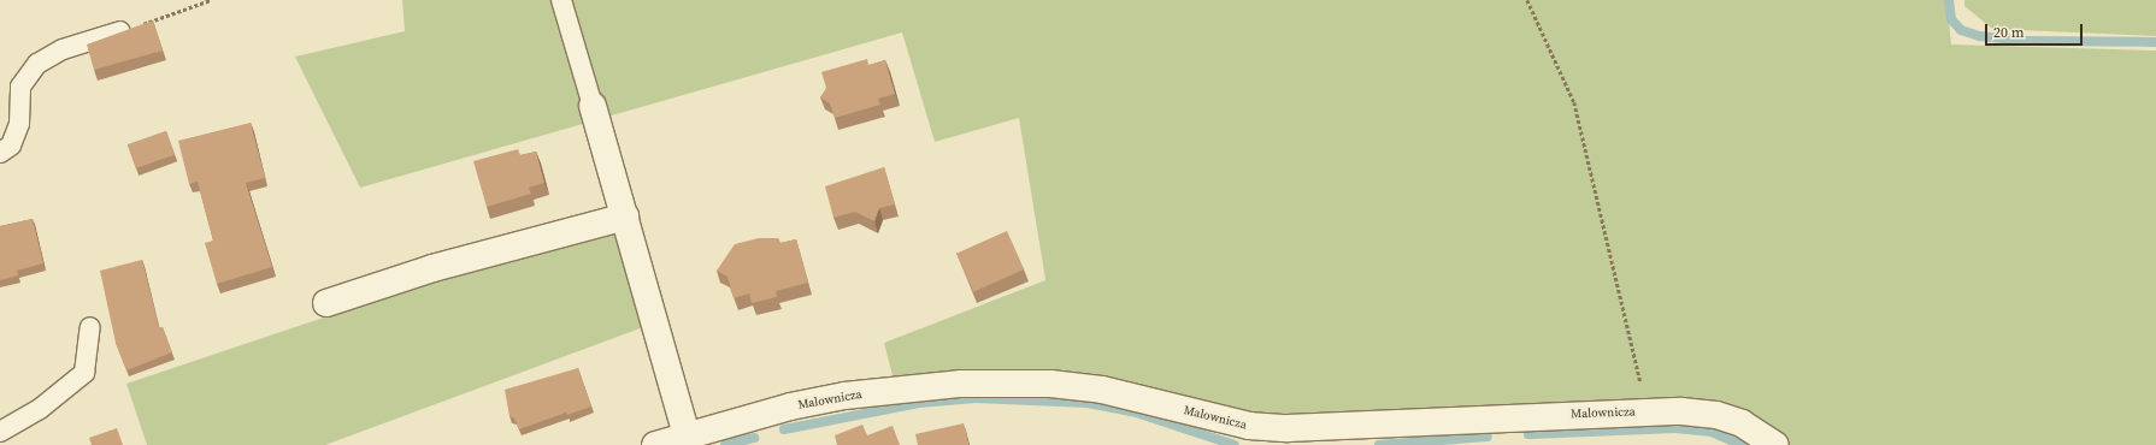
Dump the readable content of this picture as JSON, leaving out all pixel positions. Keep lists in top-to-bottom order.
{
  "streets": {
    "street": ["Malownicza"]
  },
  "scale_bar": "20 m"
}
